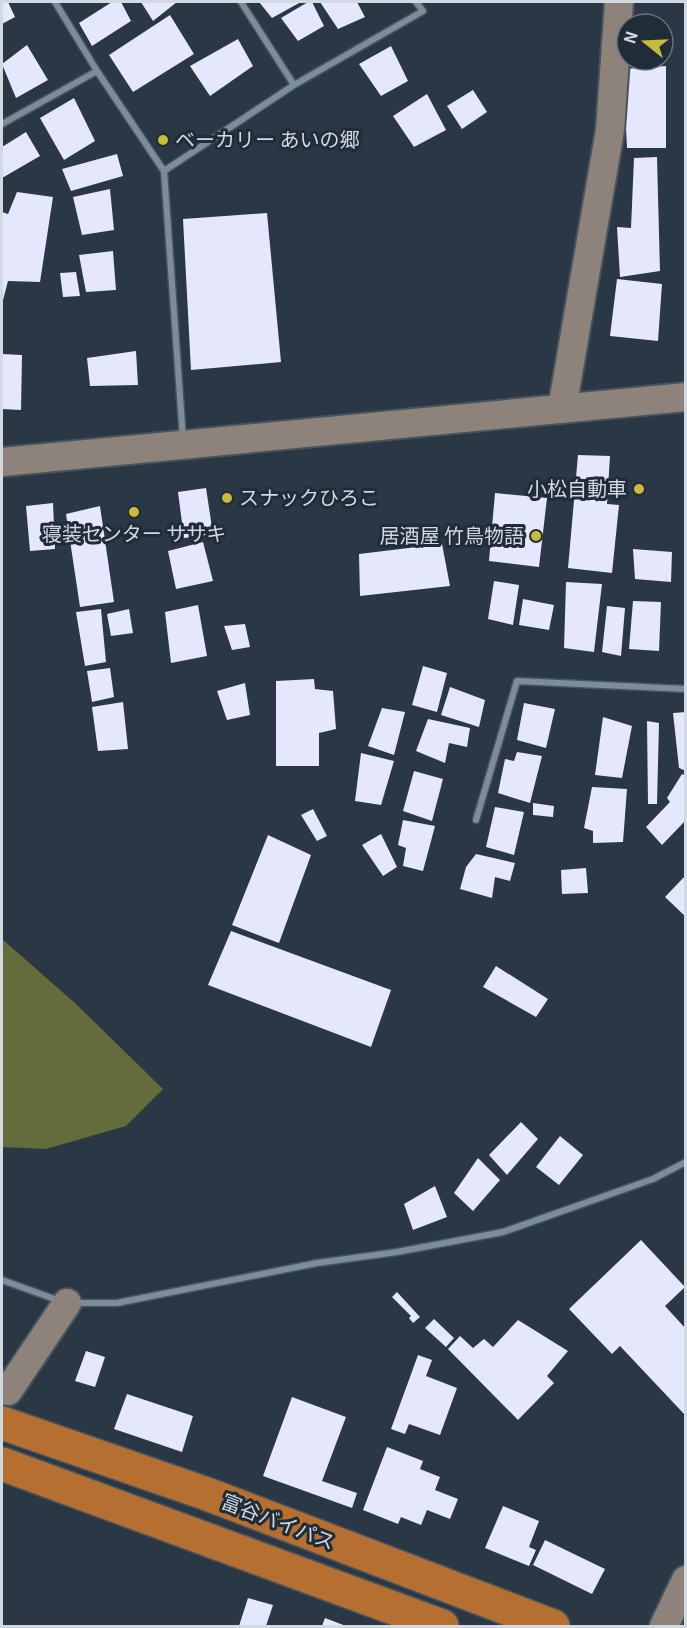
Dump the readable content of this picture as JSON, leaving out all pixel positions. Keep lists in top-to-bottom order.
{
  "streets": {
    "highway": ["富谷バイパス"]
  },
  "places": [
    "ベーカリー あいの郷",
    "小松自動車",
    "スナックひろこ",
    "寝装センター ササキ",
    "居酒屋 竹鳥物語"
  ],
  "north": "left"
}
